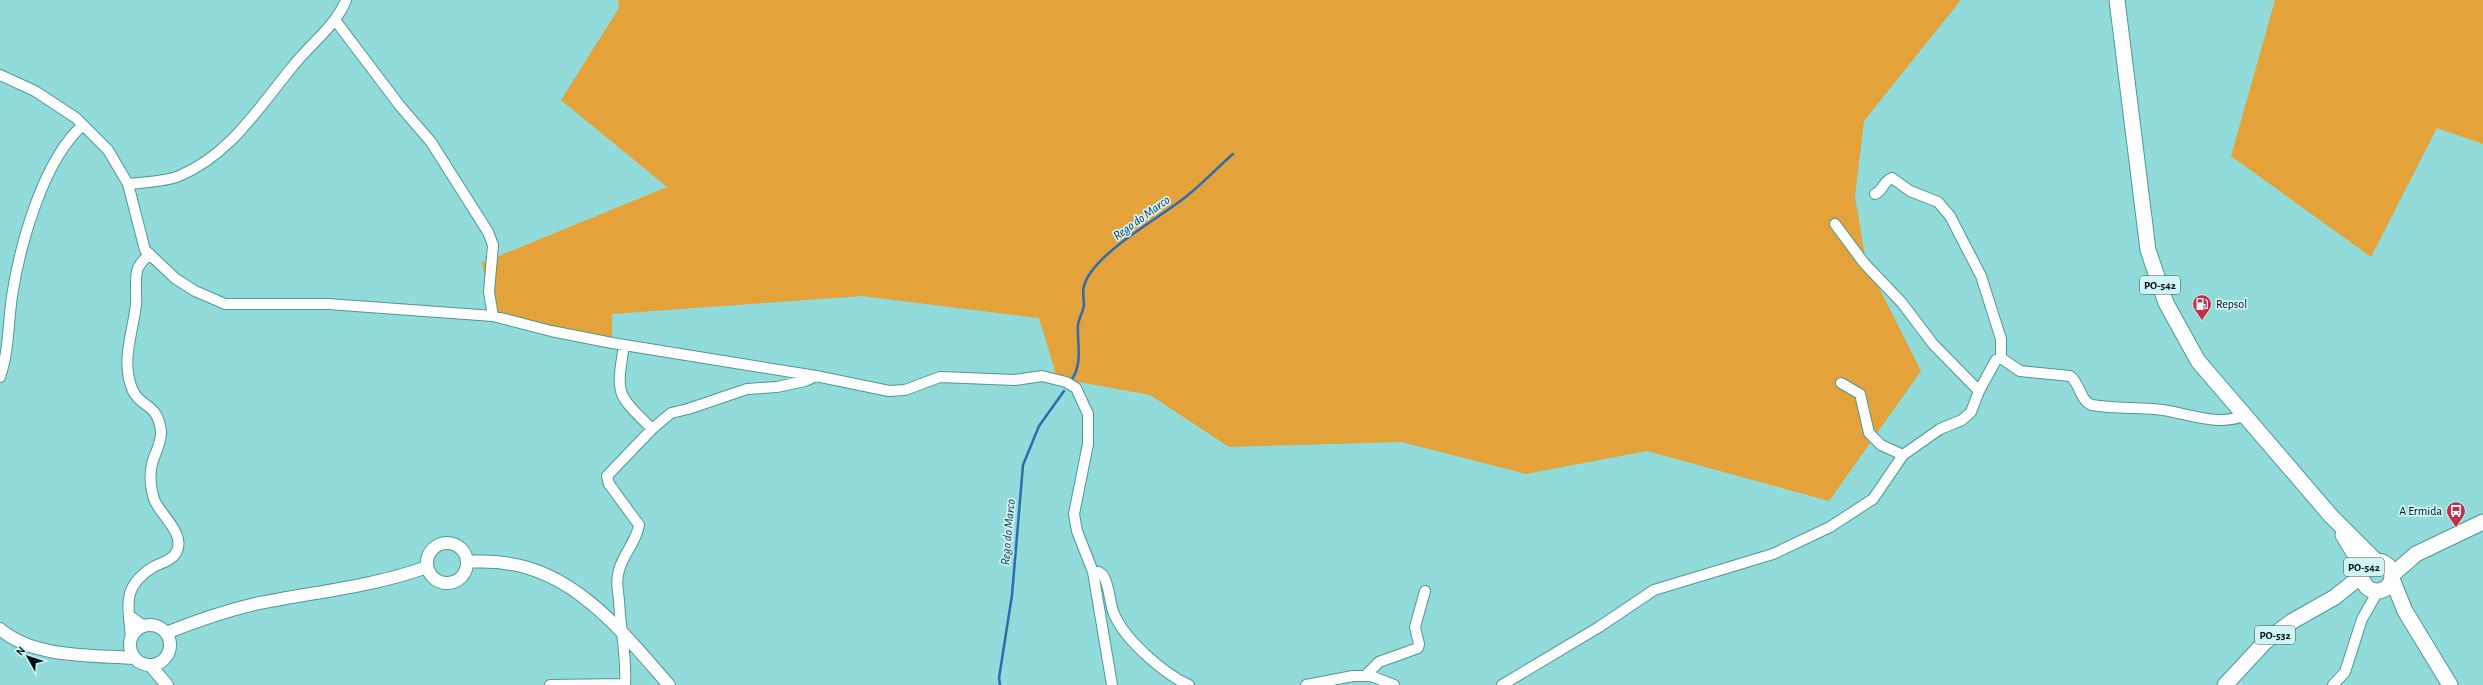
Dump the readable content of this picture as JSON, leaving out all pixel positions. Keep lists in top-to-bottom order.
{
  "streets": {
    "main road": ["PO-542", "PO-532"]
  },
  "crossings": [
    ["PO-542", "PO-532"]
  ],
  "water": ["Rego do Marco"],
  "places": {
    "fuel station": ["Repsol"],
    "bus stop": ["A Ermida"]
  },
  "north": "top left"
}
